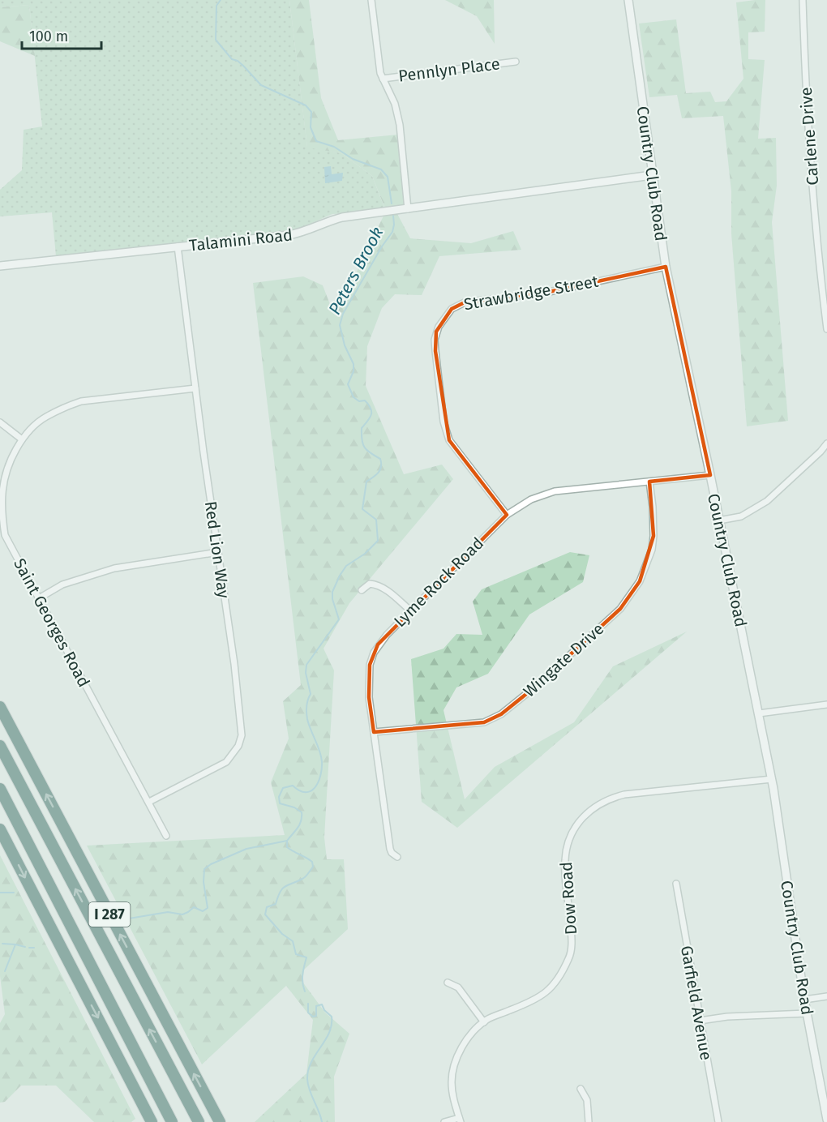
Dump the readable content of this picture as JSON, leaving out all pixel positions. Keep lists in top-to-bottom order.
{
  "streets": {
    "highway": ["I 287"],
    "street": [
      "Pennlyn Place",
      "Carlene Drive",
      "Country Club Road",
      "Talamini Road",
      "Strawbridge Street",
      "Red Lion Way",
      "Lyme Rock Road",
      "Saint Georges Road",
      "Wingate Drive",
      "Dow Road",
      "Garfield Avenue"
    ]
  },
  "crossings": [
    ["Country Club Road", "Talamini Road"],
    ["Country Club Road", "Strawbridge Street"],
    ["Country Club Road", "Lyme Rock Road"],
    ["Country Club Road", "Dow Road"],
    ["Talamini Road", "Red Lion Way"],
    ["Strawbridge Street", "Lyme Rock Road"],
    ["Red Lion Way", "Saint Georges Road"],
    ["Lyme Rock Road", "Wingate Drive"]
  ],
  "water": ["Peters Brook"],
  "scale_bar": "100 m"
}
